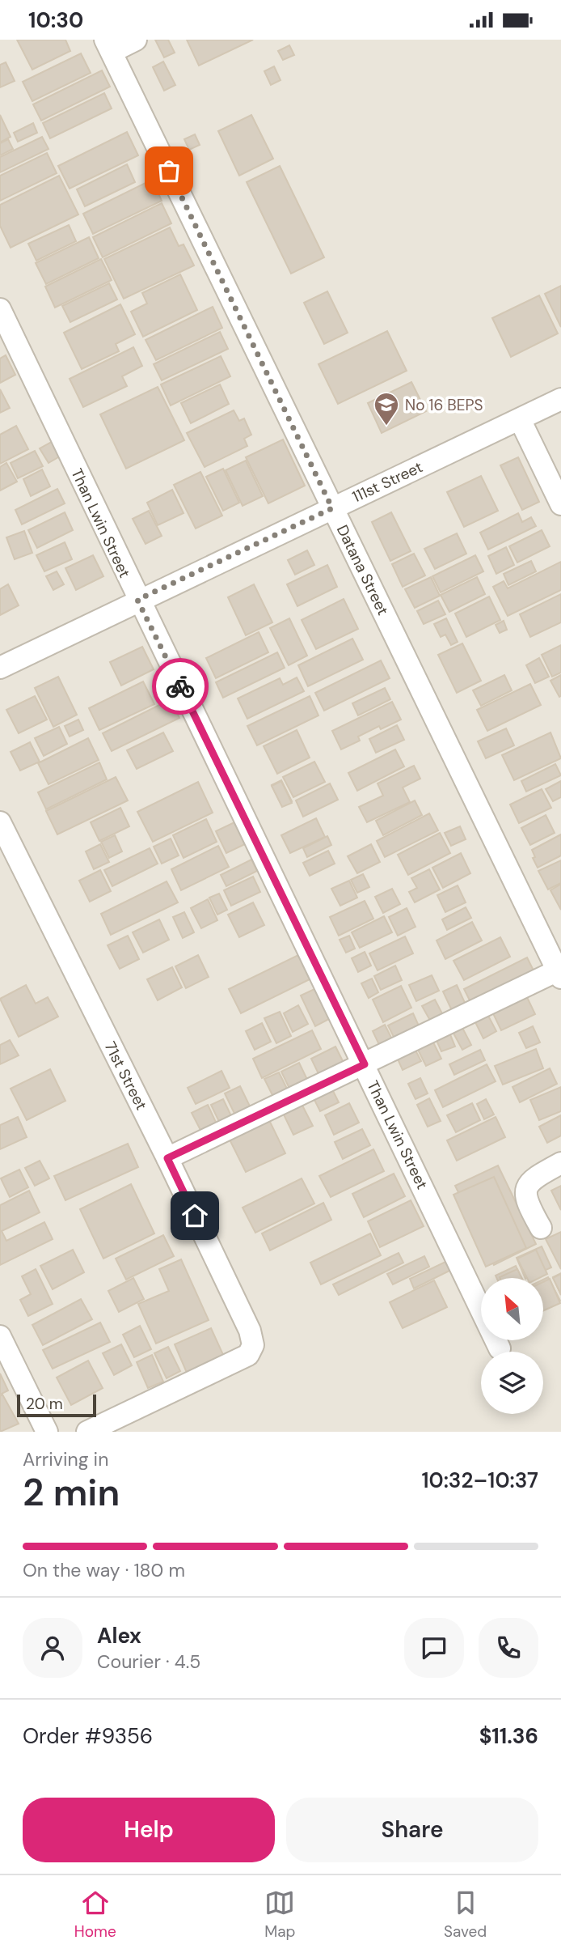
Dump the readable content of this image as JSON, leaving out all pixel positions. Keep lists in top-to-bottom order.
{
  "streets": {
    "street": [
      "111st Street",
      "Than Lwin Street",
      "Datana Street",
      "71st Street"
    ]
  },
  "crossings": [
    ["111st Street", "Than Lwin Street"],
    ["111st Street", "Datana Street"]
  ],
  "places": {
    "school or university": ["No 16 BEPS"]
  },
  "scale_bar": "20 m",
  "north": "top left",
  "page": {
    "status": "10:30",
    "scale": "20 m",
    "heading": ["2 min", "Arriving in", "10:32–10:37"],
    "panel": [
      "Alex",
      "Courier · 4.5",
      "Order #9356",
      "$11.36"
    ],
    "bar": "On the way · 180 m",
    "buttons": ["Help", "Share"],
    "tabs": ["Home", "Map", "Saved"]
  }
}
